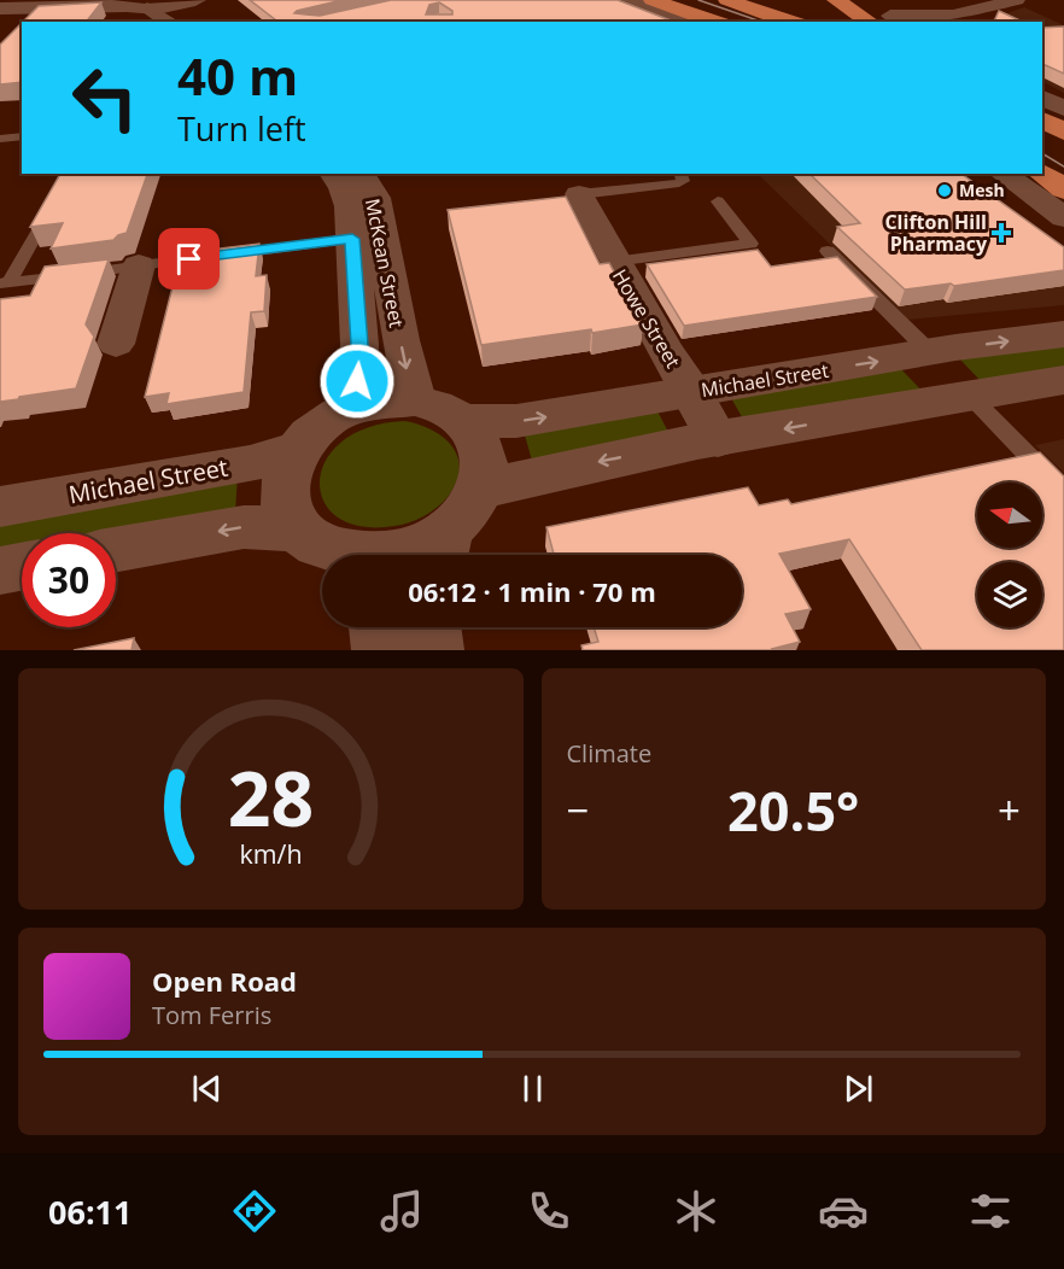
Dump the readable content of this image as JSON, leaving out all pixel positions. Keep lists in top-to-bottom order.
{
  "streets": {
    "street": ["McKean Street", "Howe Street", "Michael Street"]
  },
  "crossings": [
    ["McKean Street", "Michael Street"],
    ["Howe Street", "Michael Street"]
  ],
  "places": {
    "other": ["Mesh"],
    "health": ["Clifton Hill Pharmacy"]
  },
  "north": "left",
  "page": {
    "turn": ["40 m", "Turn left"],
    "limit": "30",
    "trip": "06:12 · 1 min · 70 m",
    "tile": "Climate",
    "heat": ["−", "20.5°", "+"],
    "song": ["Open Road", "Tom Ferris"],
    "tabs": "06:11",
    "gauge": ["28", "km/h"]
  }
}
